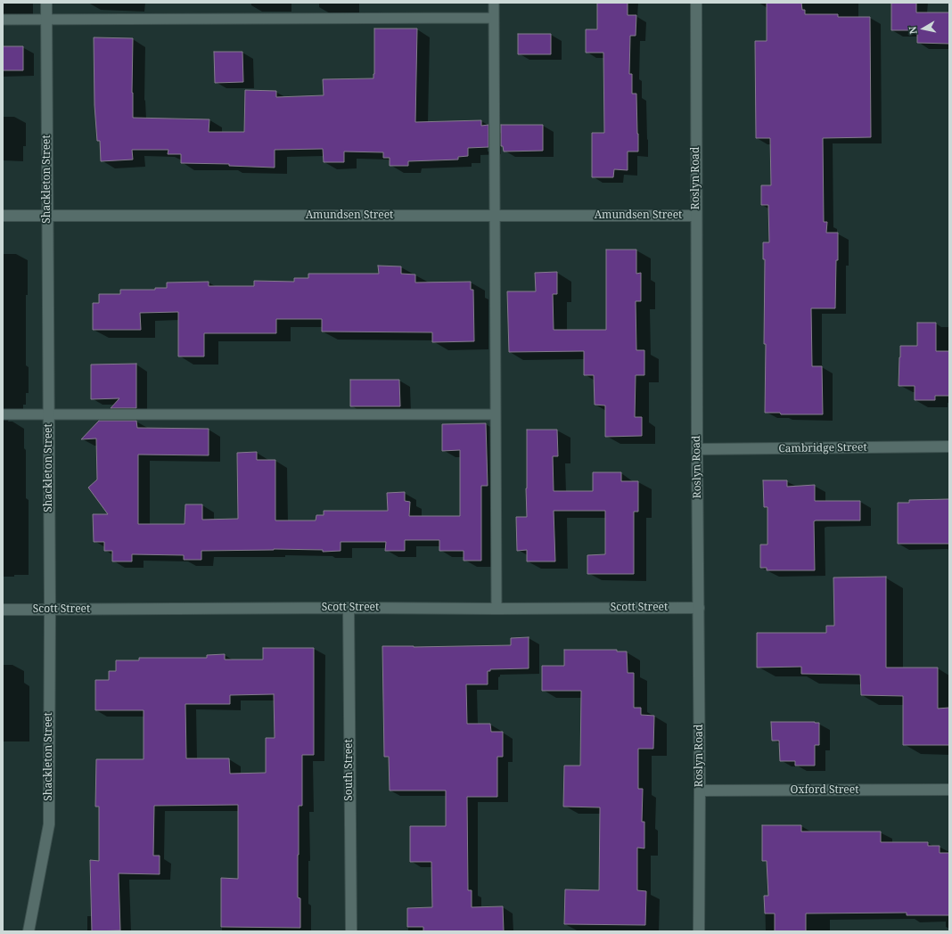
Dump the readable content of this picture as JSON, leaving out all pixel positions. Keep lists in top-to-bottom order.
{
  "streets": {
    "street": [
      "Roslyn Road",
      "Shackleton Street",
      "Amundsen Street",
      "Cambridge Street",
      "Scott Street",
      "South Street",
      "Oxford Street"
    ]
  },
  "crossings": [
    ["Roslyn Road", "Amundsen Street"],
    ["Roslyn Road", "Cambridge Street"],
    ["Roslyn Road", "Scott Street"],
    ["Roslyn Road", "Oxford Street"],
    ["Shackleton Street", "Amundsen Street"],
    ["Shackleton Street", "Scott Street"],
    ["Scott Street", "South Street"]
  ],
  "north": "left"
}
